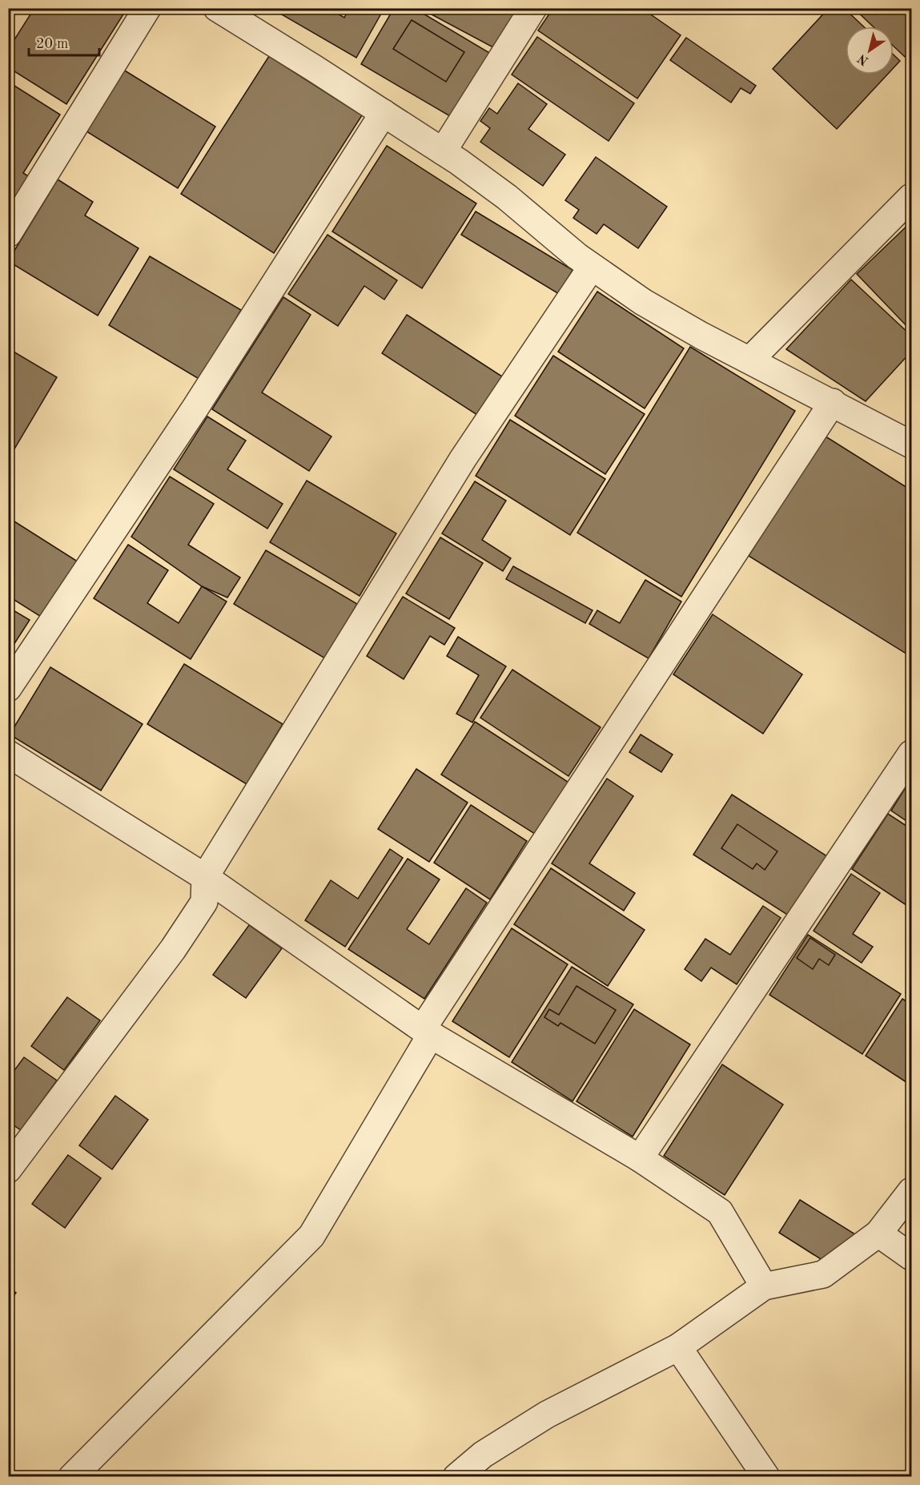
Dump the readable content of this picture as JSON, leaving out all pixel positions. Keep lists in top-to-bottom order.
{
  "scale_bar": "20 m",
  "north": "bottom left"
}
